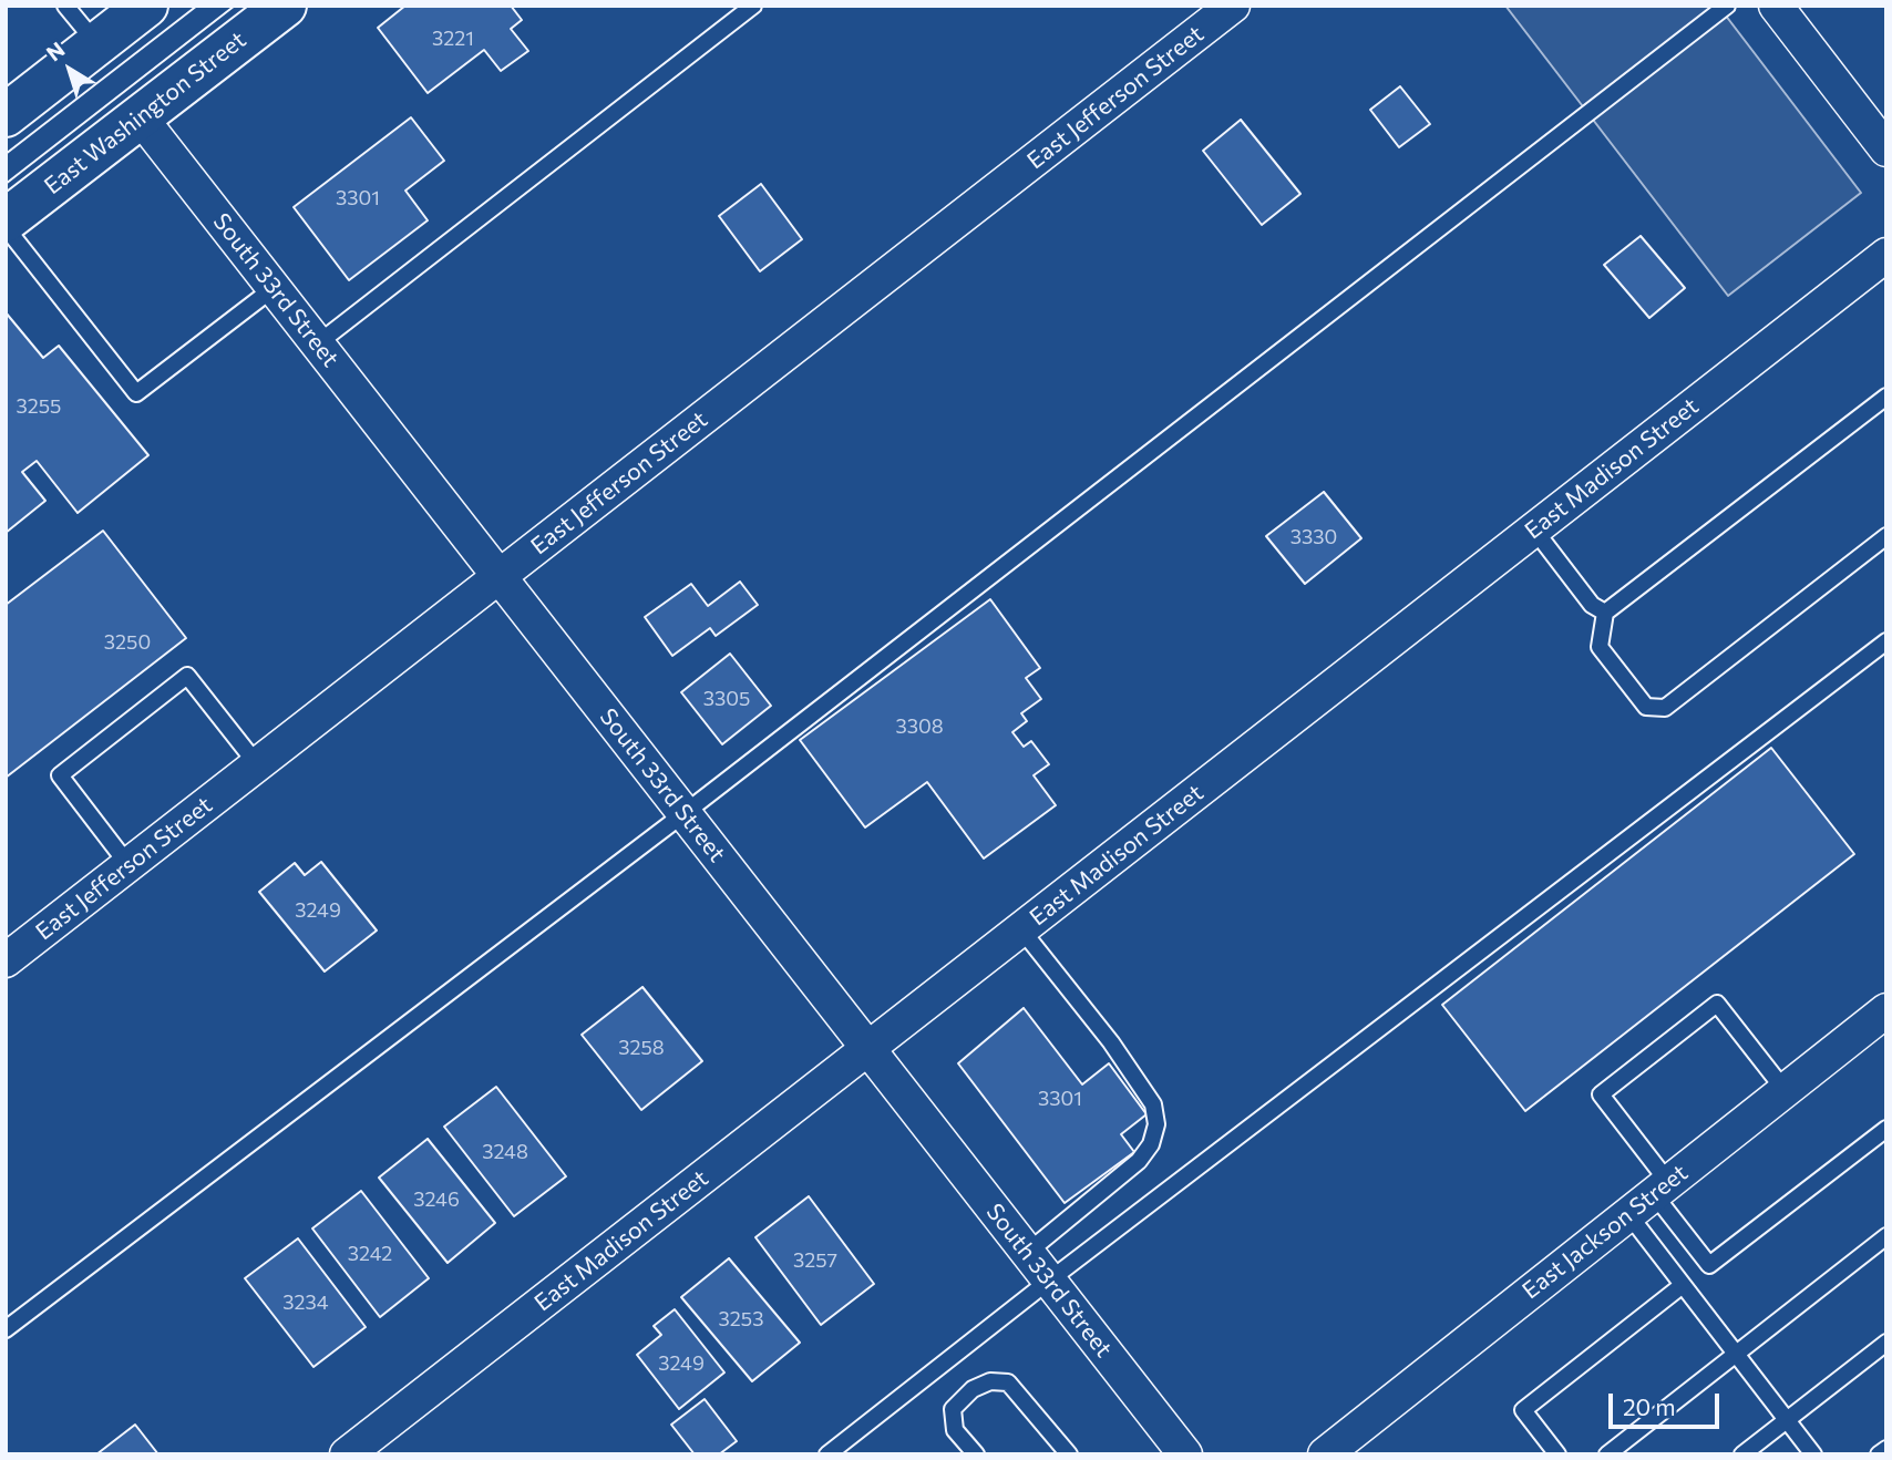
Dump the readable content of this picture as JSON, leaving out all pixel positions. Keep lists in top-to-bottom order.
{
  "streets": {
    "main road": ["East Washington Street"],
    "street": [
      "East Jefferson Street",
      "South 33rd Street",
      "East Madison Street",
      "East Jackson Street"
    ]
  },
  "crossings": [
    ["East Jefferson Street", "South 33rd Street"],
    ["East Washington Street", "South 33rd Street"],
    ["South 33rd Street", "East Madison Street"]
  ],
  "house_numbers": [
    "3221",
    "3301",
    "3255",
    "3330",
    "3250",
    "3305",
    "3308",
    "3249",
    "3258",
    "3301",
    "3248",
    "3246",
    "3242",
    "3257",
    "3234",
    "3253",
    "3249"
  ],
  "scale_bar": "20 m",
  "north": "top left"
}
